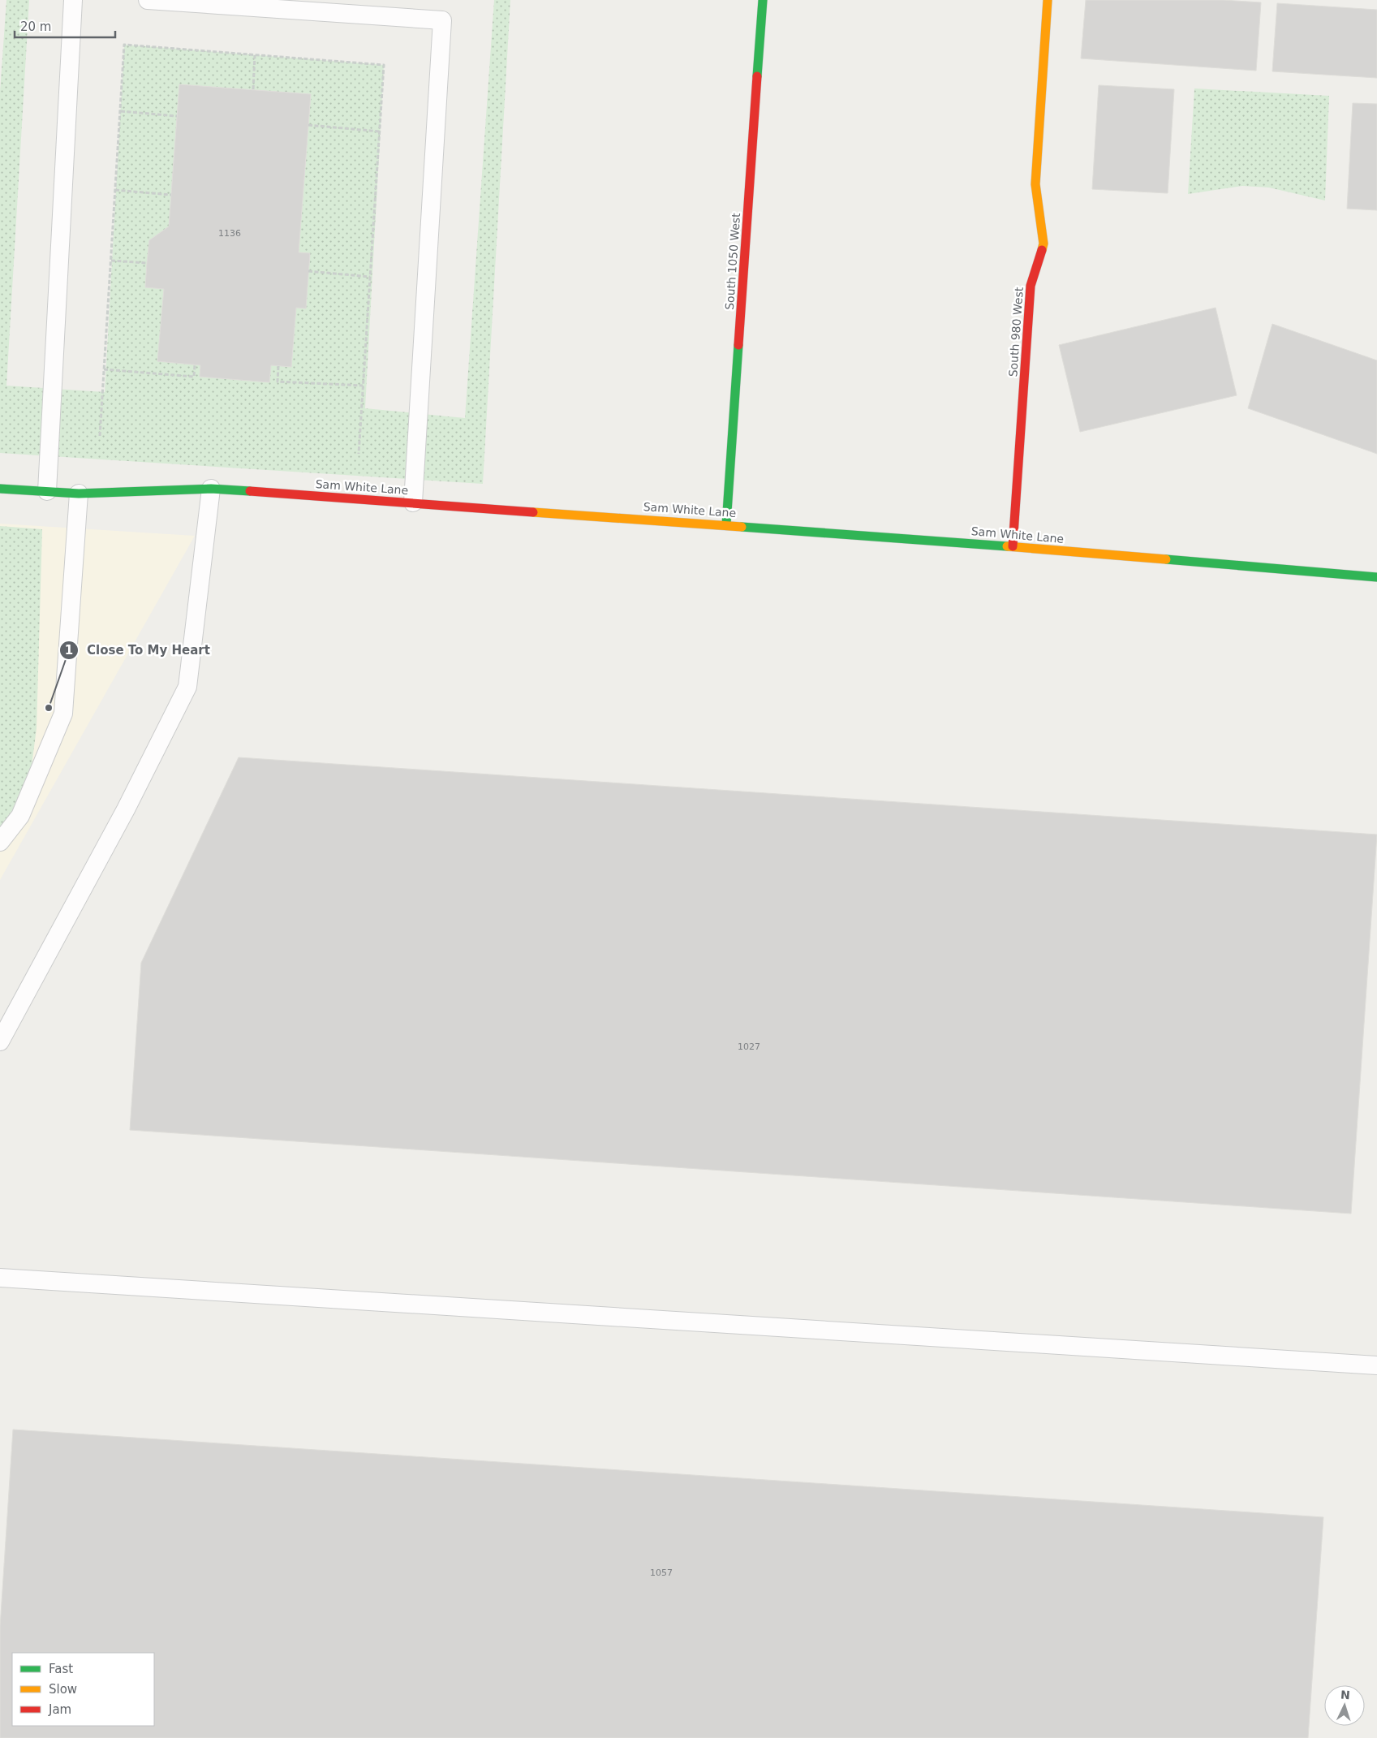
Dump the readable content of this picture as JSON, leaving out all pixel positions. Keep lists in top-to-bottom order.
{
  "streets": {
    "street": ["South 1050 West", "South 980 West", "Sam White Lane"]
  },
  "crossings": [
    ["South 1050 West", "Sam White Lane"],
    ["South 980 West", "Sam White Lane"]
  ],
  "places": ["Close To My Heart"],
  "house_numbers": ["1136", "1027", "1057"],
  "legend": ["Fast", "Slow", "Jam"],
  "scale_bar": "20 m",
  "north": "top"
}
